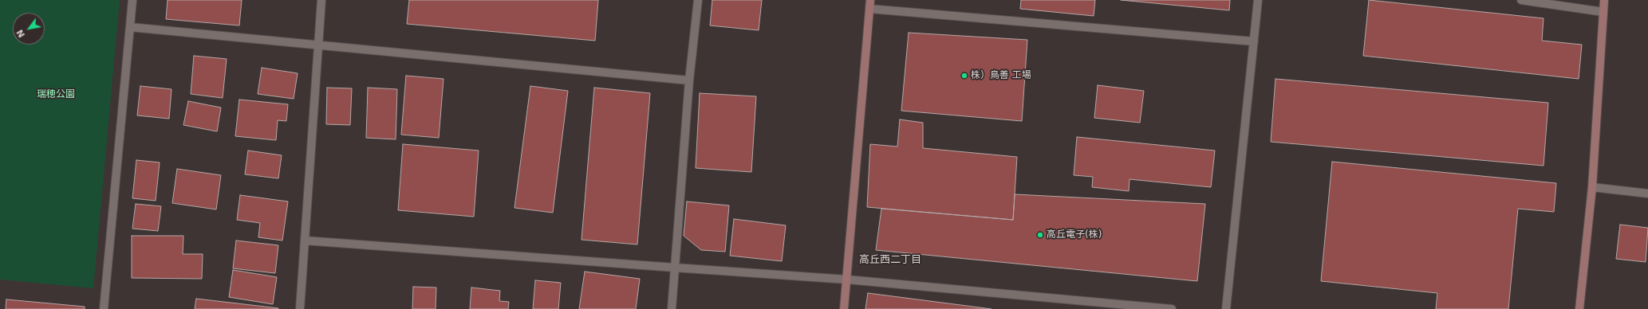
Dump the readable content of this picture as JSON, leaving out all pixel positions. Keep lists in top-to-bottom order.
{
  "districts": ["高丘西二丁目"],
  "parks": ["瑞穂公園"],
  "places": ["株）鳥善 工場", "高丘電子(株)"],
  "north": "bottom left"
}
